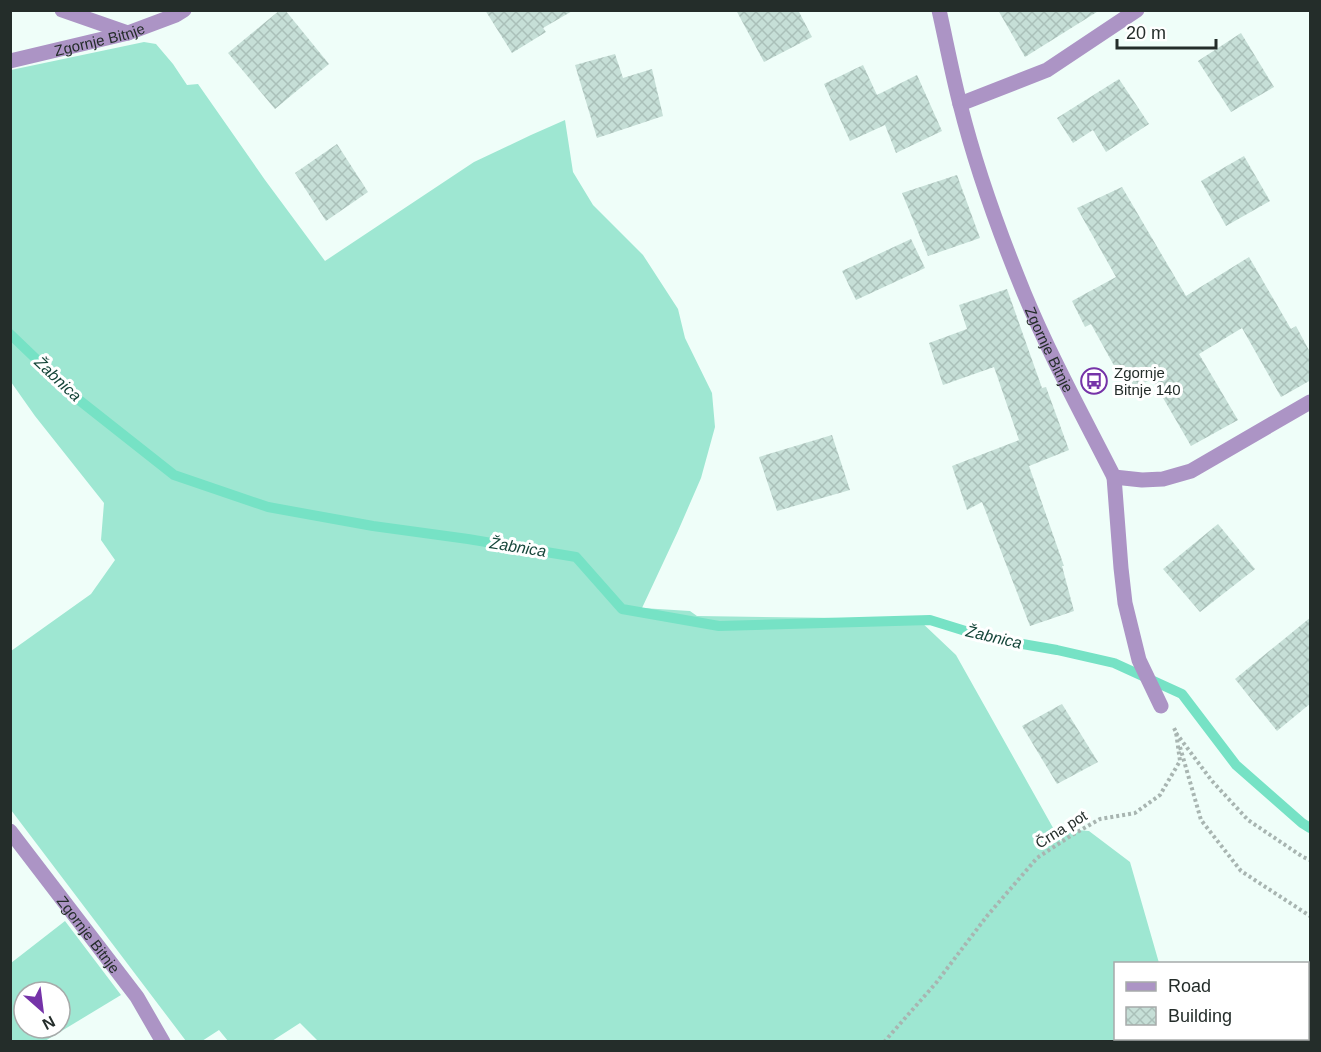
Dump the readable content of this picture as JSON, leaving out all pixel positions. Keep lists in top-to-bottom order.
{
  "streets": {
    "street": ["Zgornje Bitnje"],
    "path": ["Črna pot"]
  },
  "water": ["Žabnica"],
  "places": {
    "bus stop": ["Zgornje Bitnje 140"]
  },
  "legend": ["Road", "Building"],
  "scale_bar": "20 m",
  "north": "bottom right"
}
